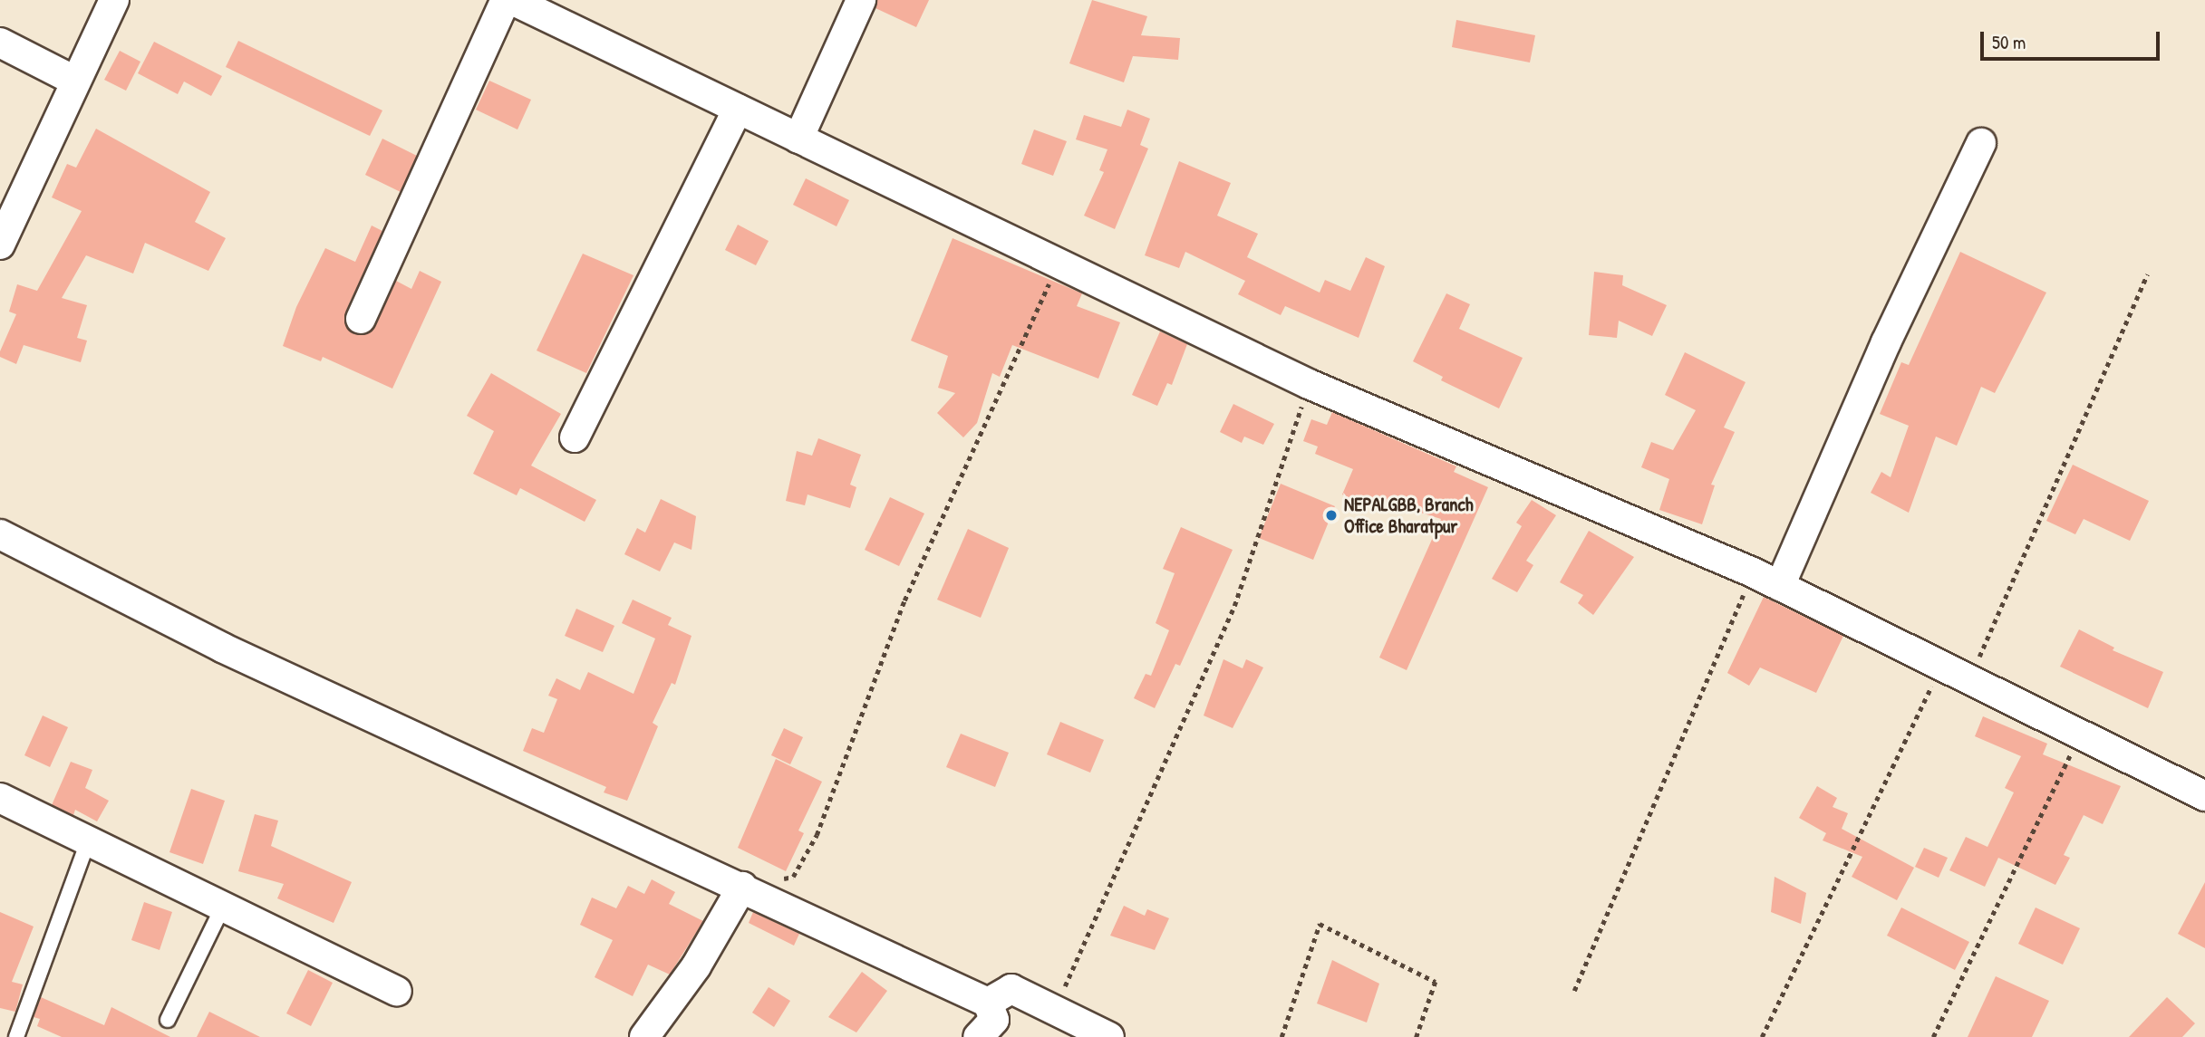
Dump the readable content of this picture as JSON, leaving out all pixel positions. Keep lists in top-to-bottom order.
{
  "places": ["NEPALGBB, Branch Office Bharatpur"],
  "scale_bar": "50 m"
}
